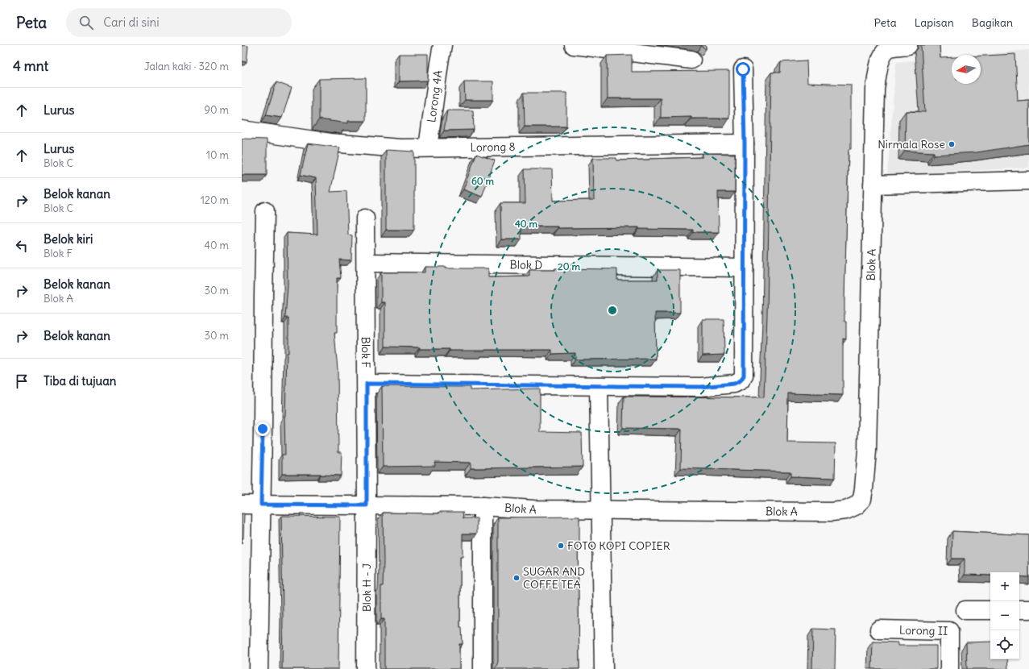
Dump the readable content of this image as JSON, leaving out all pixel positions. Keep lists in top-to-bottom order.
{
  "streets": {
    "street": [
      "Lorong 4A",
      "Lorong 8",
      "Blok D",
      "Blok A",
      "Blok F",
      "Blok H - J",
      "Lorong II"
    ]
  },
  "crossings": [
    ["Lorong 4A", "Lorong 8"],
    ["Blok D", "Blok F"],
    ["Blok A", "Blok F"],
    ["Blok A", "Blok H - J"],
    ["Blok F", "Blok H - J"]
  ],
  "places": ["Nirmala Rose", "FOTO KOPI COPIER", "SUGAR AND COFFE TEA"],
  "north": "left",
  "page": {
    "header": "Peta",
    "search": "Cari di sini",
    "nav": ["Peta", "Lapisan", "Bagikan"],
    "heading": ["4 mnt", "Jalan kaki · 320 m"],
    "list": [
      ["Lurus", "90 m"],
      ["Lurus", "Blok C", "10 m"],
      ["Belok kanan", "Blok C", "120 m"],
      ["Belok kiri", "Blok F", "40 m"],
      ["Belok kanan", "Blok A", "30 m"],
      ["Belok kanan", "30 m"],
      "Tiba di tujuan"
    ],
    "map_buttons": ["+", "−"]
  },
  "rings": ["60 m", "40 m", "20 m"]
}
